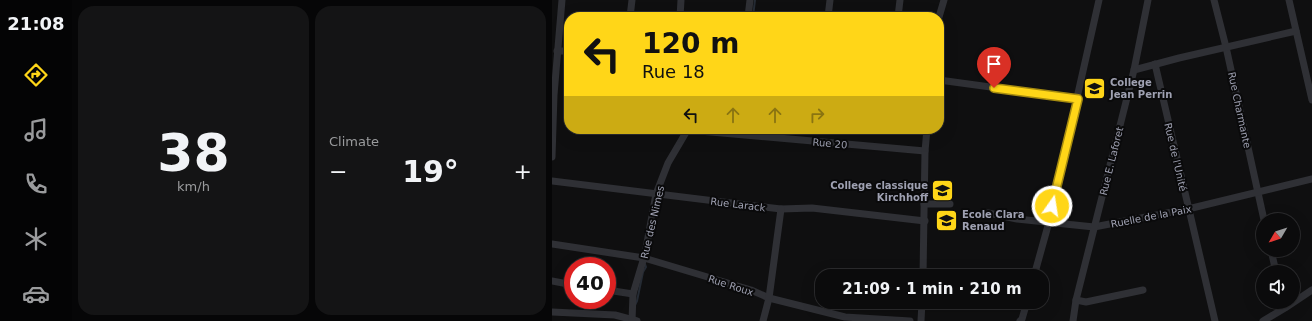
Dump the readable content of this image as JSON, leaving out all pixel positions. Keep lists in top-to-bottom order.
{
  "streets": {
    "street": [
      "Rue Charmante",
      "Rue 20",
      "Rue de l'Unité",
      "Rue E. Laforet",
      "Rue Larack",
      "Ruelle de la Paix",
      "Rue des Nimes",
      "Rue Roux"
    ]
  },
  "crossings": [
    ["Rue Charmante", "Ruelle de la Paix"],
    ["Rue de l'Unité", "Ruelle de la Paix"],
    ["Rue E. Laforet", "Ruelle de la Paix"],
    ["Rue Larack", "Rue des Nimes"],
    ["Rue des Nimes", "Rue Roux"]
  ],
  "places": {
    "school or university": ["College Jean Perrin", "College classique Kirchhoff", "Ecole Clara Renaud"]
  },
  "north": "bottom left",
  "page": {
    "tabs": "21:08",
    "tile": [
      ["38", "km/h"],
      "Climate"
    ],
    "turn": ["120 m", "Rue 18"],
    "heat": ["−", "19°", "+"],
    "limit": "40",
    "trip": "21:09 · 1 min · 210 m"
  }
}
